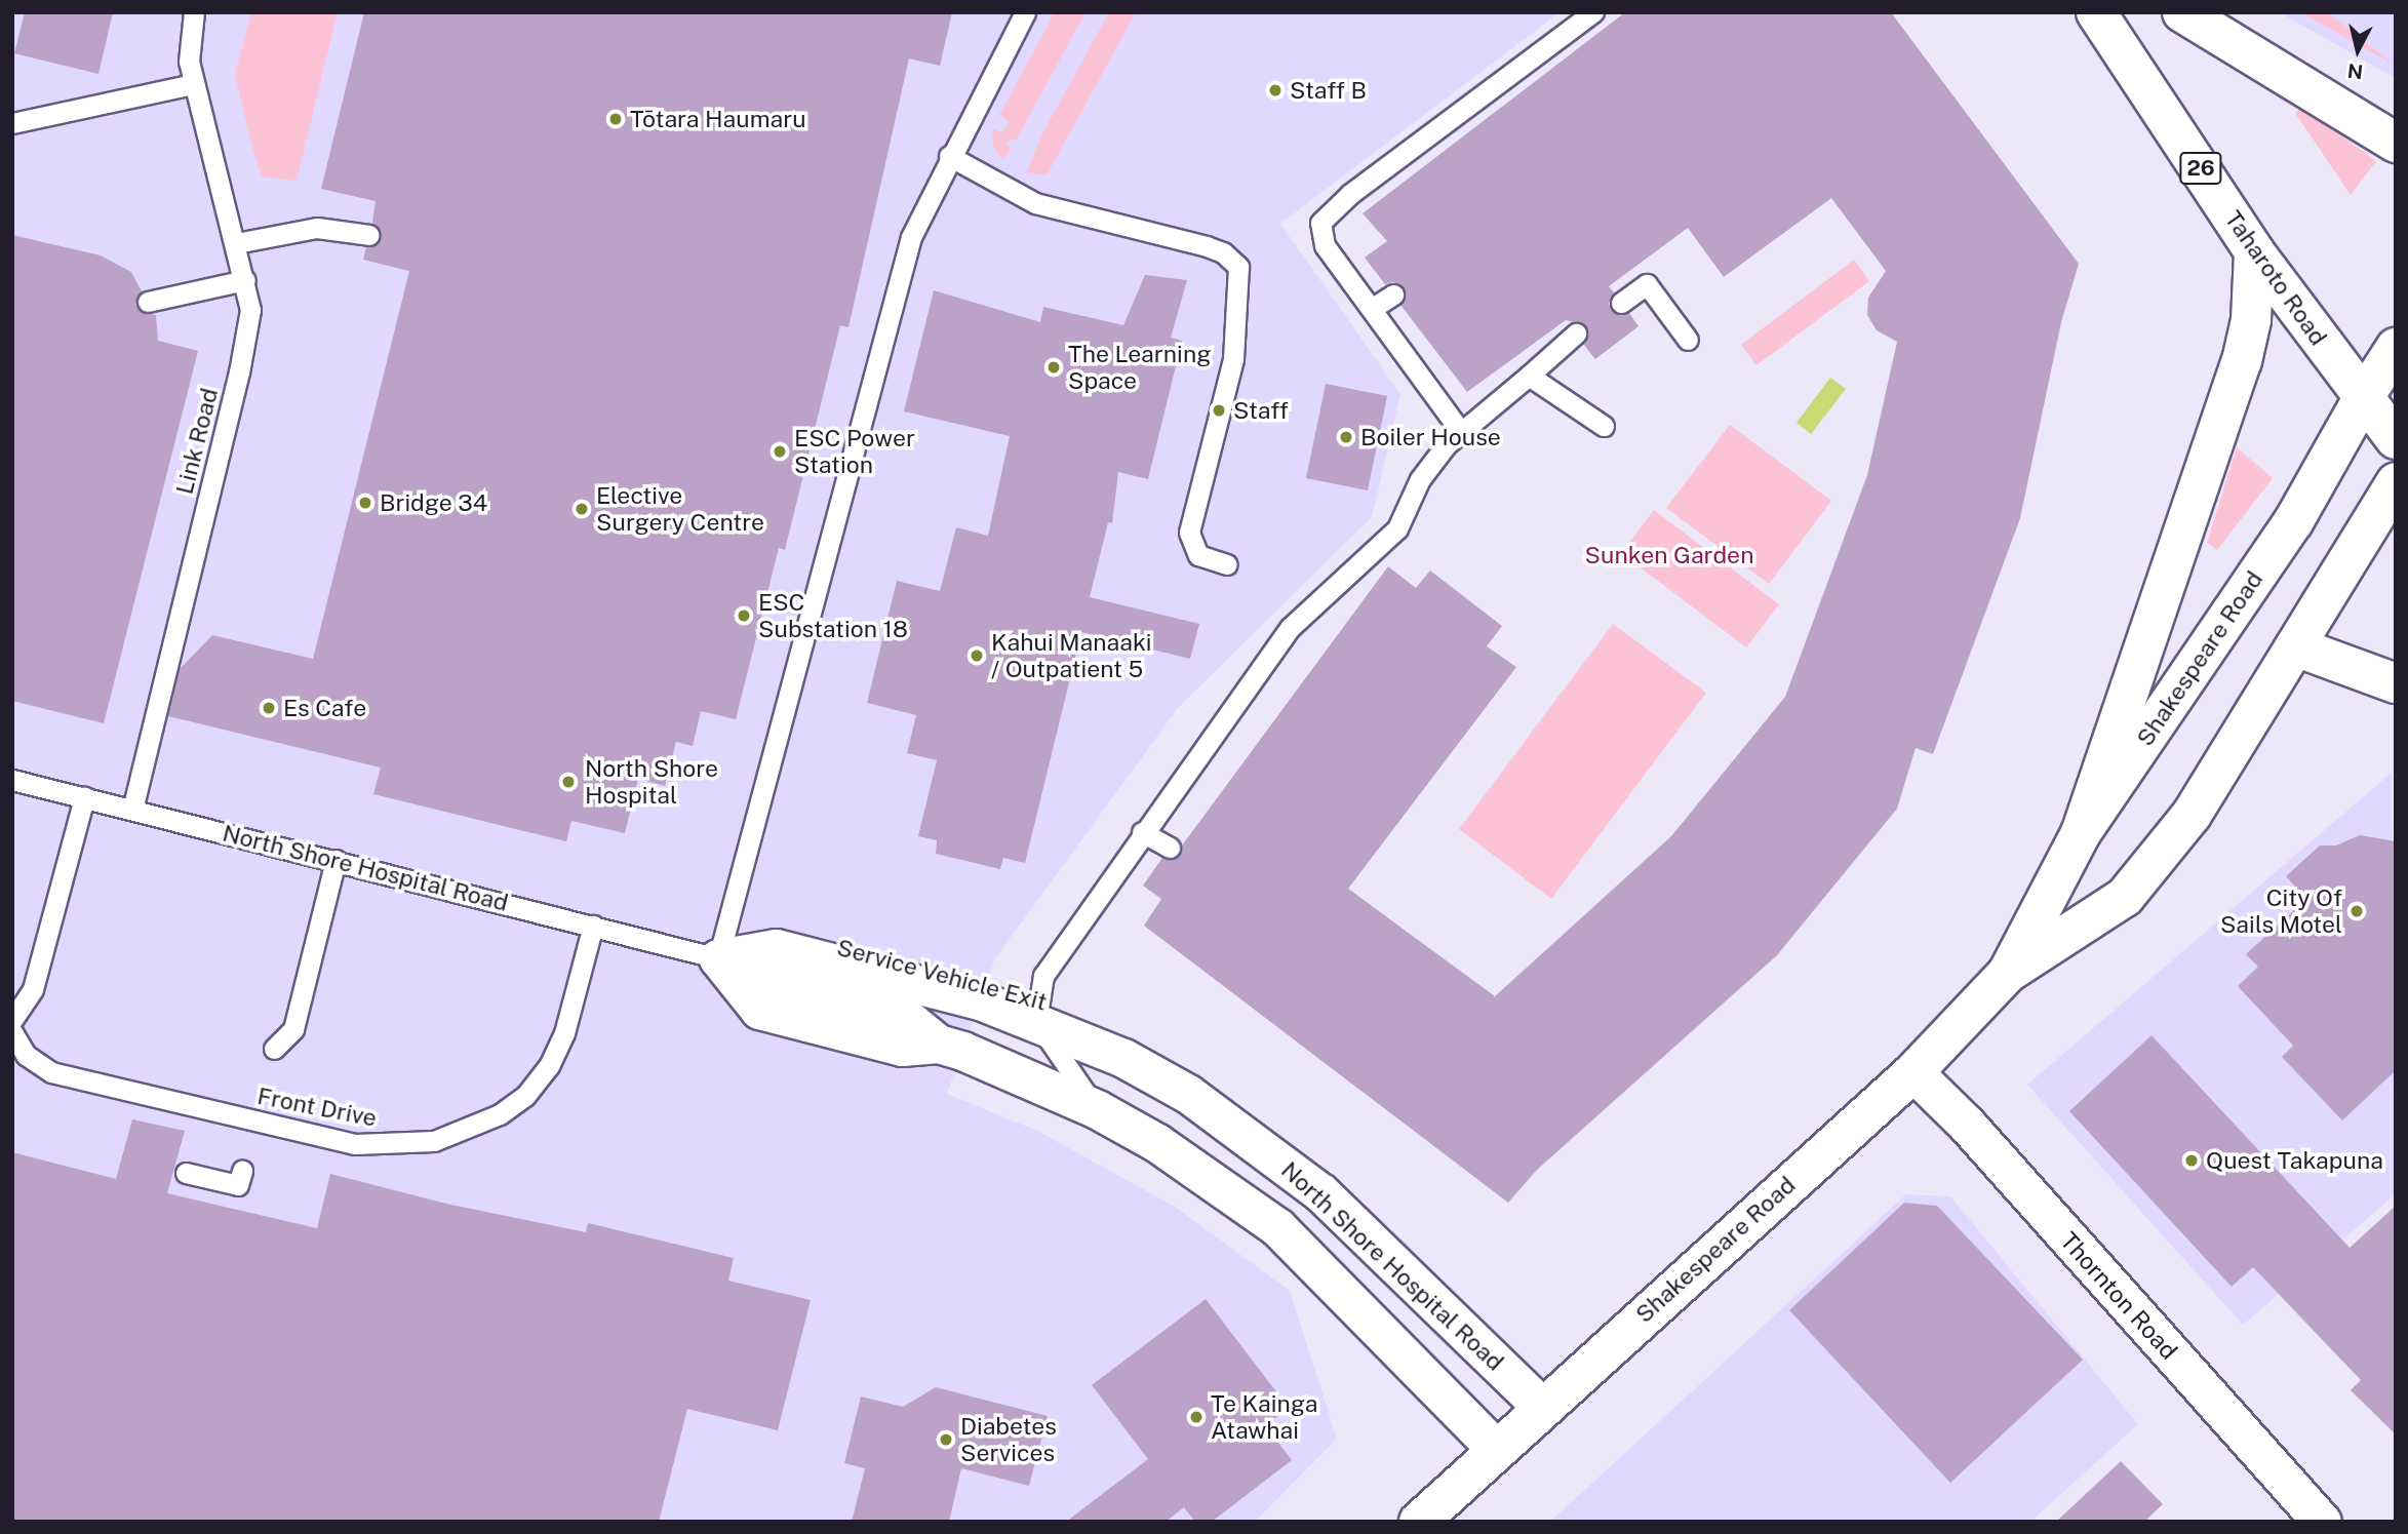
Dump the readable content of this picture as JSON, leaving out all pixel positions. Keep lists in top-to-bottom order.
{
  "streets": {
    "main road": ["26", "Taharoto Road", "Shakespeare Road"],
    "street": ["North Shore Hospital Road", "Thornton Road"],
    "lane": ["Link Road", "Front Drive"]
  },
  "crossings": [
    ["26", "Taharoto Road"],
    ["26", "Shakespeare Road"],
    ["Taharoto Road", "Shakespeare Road"],
    ["Link Road", "North Shore Hospital Road"],
    ["Shakespeare Road", "North Shore Hospital Road"],
    ["Shakespeare Road", "Thornton Road"],
    ["North Shore Hospital Road", "Front Drive"]
  ],
  "parks": ["Sunken Garden"],
  "places": [
    "Staff B",
    "Tōtara Haumaru",
    "The Learning Space",
    "Staff",
    "Boiler House",
    "ESC Power Station",
    "Bridge 34",
    "Elective Surgery Centre",
    "ESC Substation 18",
    "Kahui Manaaki / Outpatient 5",
    "Es Cafe",
    "North Shore Hospital",
    "City Of Sails Motel",
    "Quest Takapuna",
    "Te Kainga Atawhai",
    "Diabetes Services"
  ],
  "north": "bottom"
}
